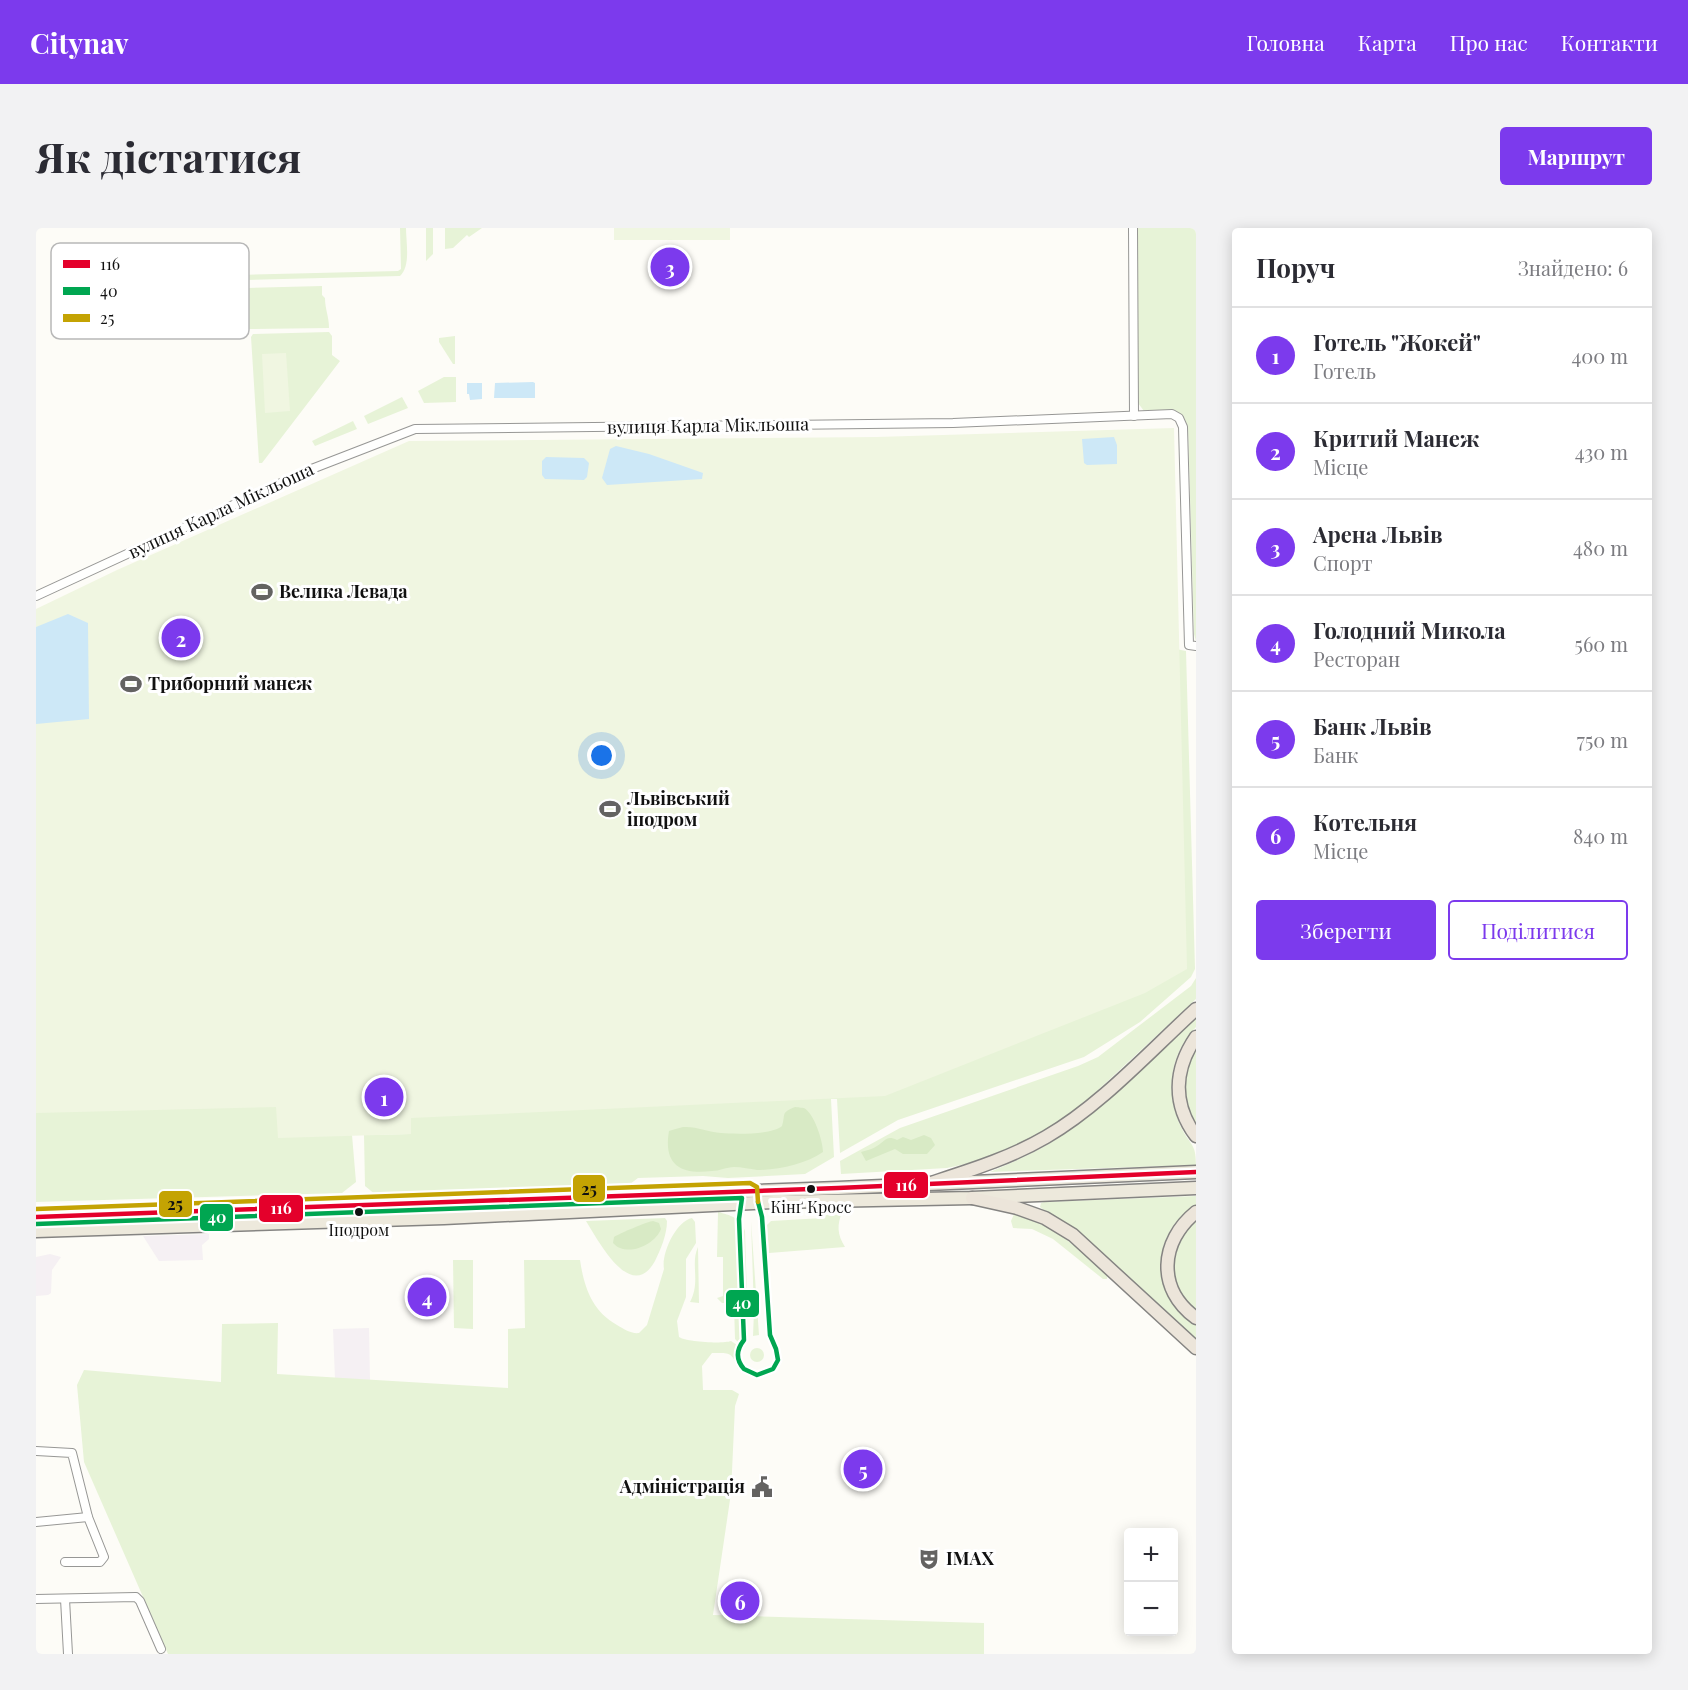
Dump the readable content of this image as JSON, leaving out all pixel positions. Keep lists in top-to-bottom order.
{
  "streets": {
    "street": ["вулиця Карла Мікльоша"]
  },
  "places": {
    "sports": ["Велика Левада", "Триборний манеж", "Львівський іподром"],
    "other": ["Кінґ Кросс", "Іподром"],
    "public building": ["Адміністрація"],
    "theatre": ["IMAX"]
  },
  "lines": ["transit line 116", "transit line 25", "transit line 40"],
  "legend": ["116", "40", "25"],
  "page": {
    "header": "Citynav",
    "nav": [
      "Головна",
      "Карта",
      "Про нас",
      "Контакти"
    ],
    "buttons": [
      "Маршрут",
      ["Зберегти", "Поділитися"]
    ],
    "title": "Як дістатися",
    "heading": ["Поруч", "Знайдено: 6"],
    "pins": [
      "3",
      "2",
      "1",
      "4",
      "5",
      "6"
    ],
    "list": [
      {
        "mark": "1",
        "name": "Готель \"Жокей\"",
        "note": "Готель",
        "value": "400 m"
      },
      {
        "mark": "2",
        "name": "Критий Манеж",
        "note": "Місце",
        "value": "430 m"
      },
      {
        "mark": "3",
        "name": "Арена Львів",
        "note": "Спорт",
        "value": "480 m"
      },
      {
        "mark": "4",
        "name": "Голодний Микола",
        "note": "Ресторан",
        "value": "560 m"
      },
      {
        "mark": "5",
        "name": "Банк Львів",
        "note": "Банк",
        "value": "750 m"
      },
      {
        "mark": "6",
        "name": "Котельня",
        "note": "Місце",
        "value": "840 m"
      }
    ],
    "map_buttons": ["+", "−"]
  }
}
